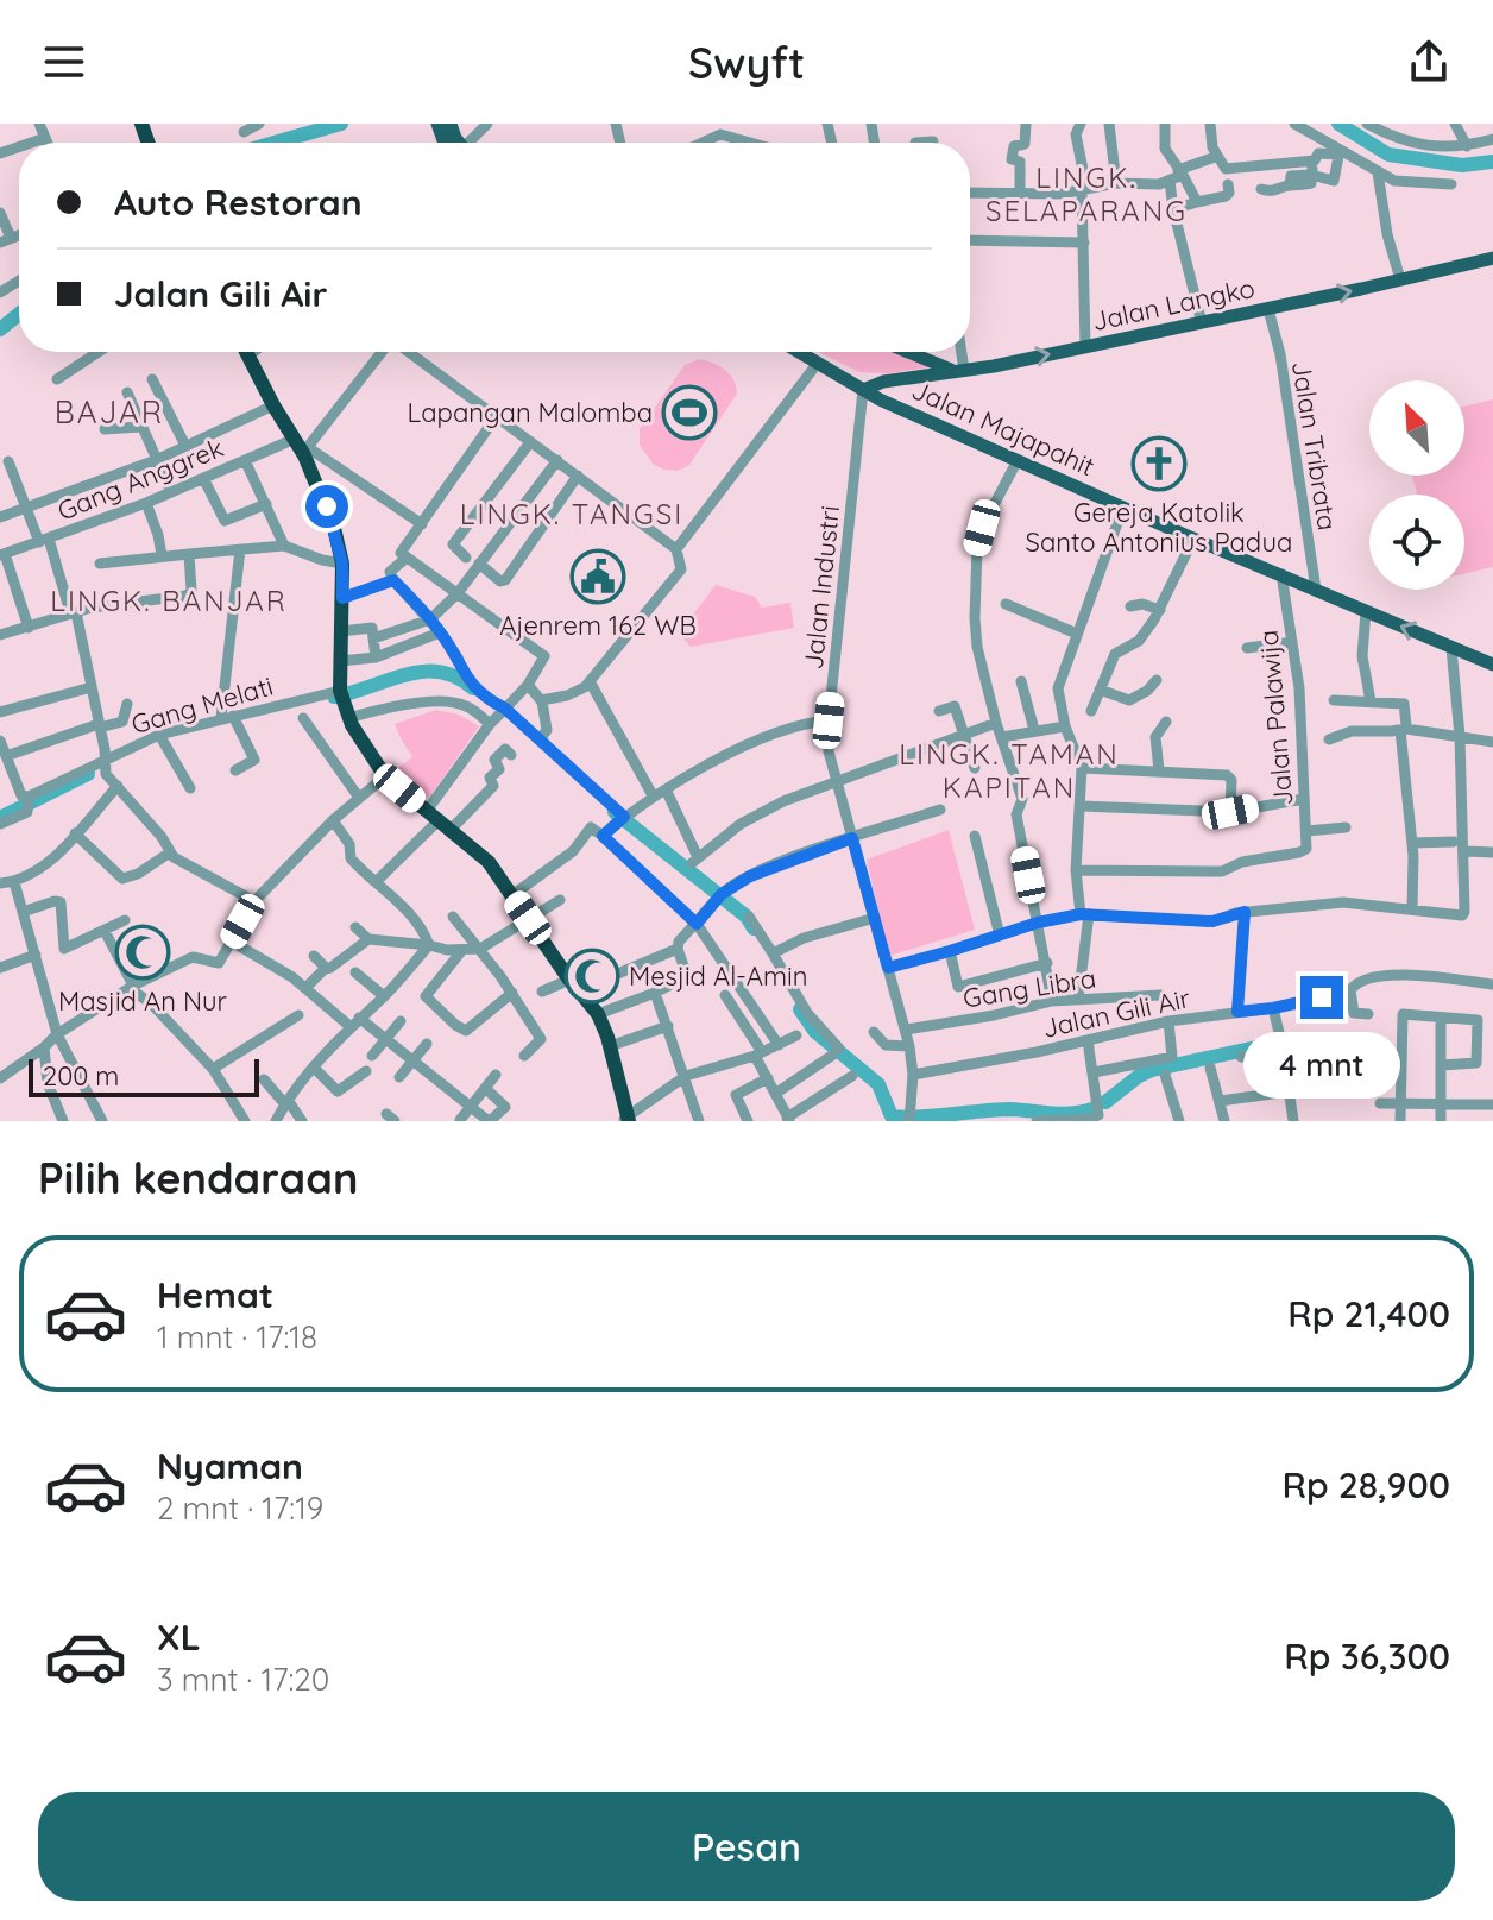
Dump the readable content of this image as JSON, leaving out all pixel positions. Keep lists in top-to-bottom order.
{
  "streets": {
    "main road": ["Jalan Langko", "Jalan Majapahit"],
    "street": [
      "Jalan Tribrata",
      "Gang Anggrek",
      "Jalan Industri",
      "Gang Melati",
      "Jalan Palawija",
      "Gang Libra",
      "Jalan Gili Air"
    ]
  },
  "crossings": [
    ["Jalan Langko", "Jalan Majapahit"],
    ["Jalan Langko", "Jalan Tribrata"],
    ["Jalan Langko", "Jalan Industri"],
    ["Jalan Majapahit", "Jalan Tribrata"],
    ["Jalan Majapahit", "Jalan Industri"],
    ["Jalan Majapahit", "Jalan Palawija"],
    ["Jalan Industri", "Gang Libra"],
    ["Jalan Industri", "Jalan Gili Air"]
  ],
  "one_way": ["Jalan Langko"],
  "districts": [
    "LINGK. SELAPARANG",
    "BAJAR",
    "LINGK. TANGSI",
    "LINGK. BANJAR",
    "LINGK. TAMAN KAPITAN"
  ],
  "places": {
    "sports": ["Lapangan Malomba"],
    "church": ["Gereja Katolik Santo Antonius Padua"],
    "public building": ["Ajenrem 162 WB"],
    "mosque": ["Masjid An Nur", "Mesjid Al-Amin"]
  },
  "scale_bar": "200 m",
  "north": "top left",
  "page": {
    "header": "Swyft",
    "banner": ["Auto Restoran", "Jalan Gili Air"],
    "bubble": "4 mnt",
    "scale": "200 m",
    "heading": "Pilih kendaraan",
    "list": [
      {
        "name": "Hemat",
        "note": "1 mnt · 17:18",
        "value": "Rp 21,400"
      },
      {
        "name": "Nyaman",
        "note": "2 mnt · 17:19",
        "value": "Rp 28,900"
      },
      {
        "name": "XL",
        "note": "3 mnt · 17:20",
        "value": "Rp 36,300"
      }
    ],
    "buttons": "Pesan"
  }
}
